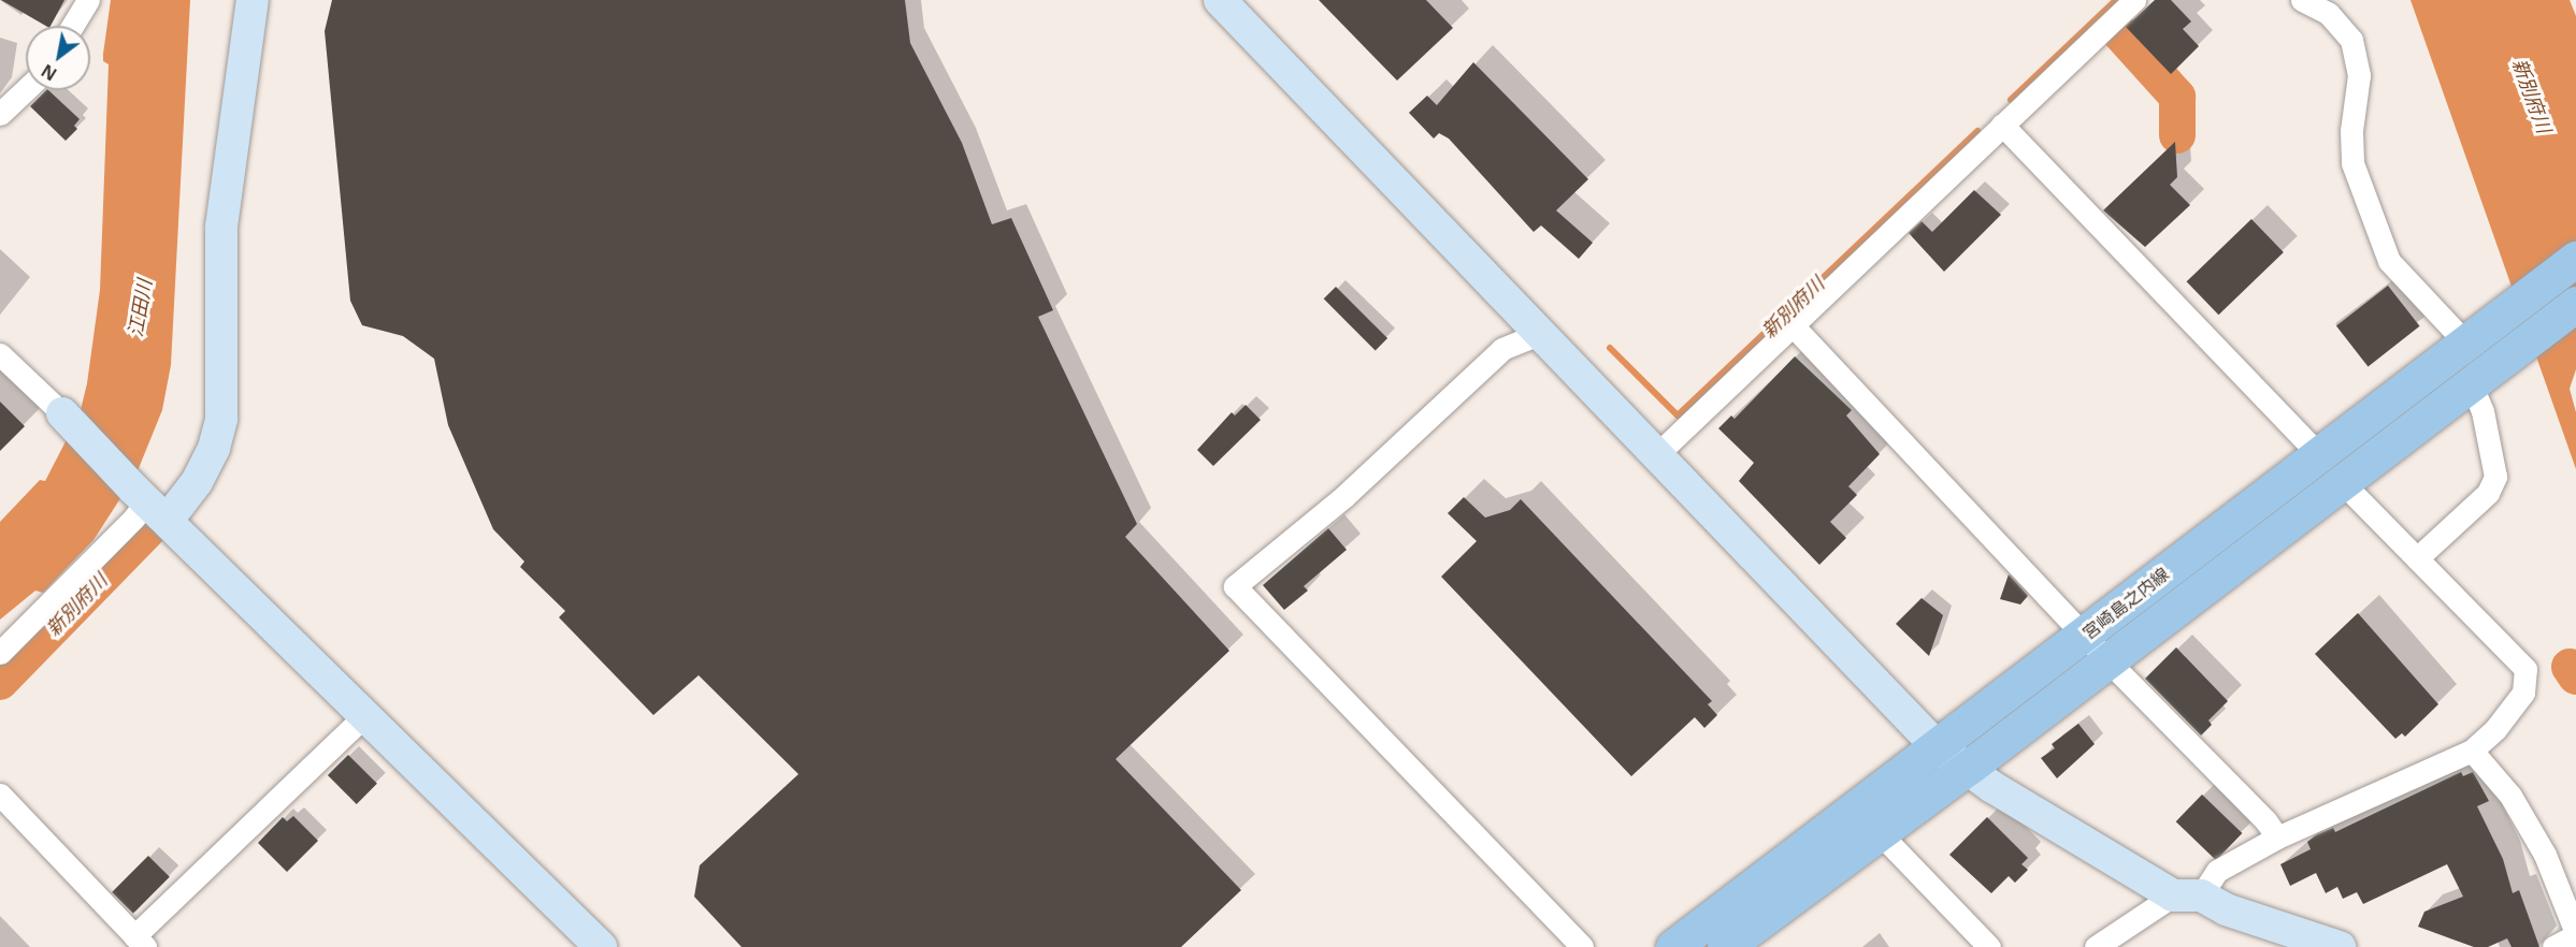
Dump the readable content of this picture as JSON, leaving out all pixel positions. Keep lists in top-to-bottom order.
{
  "streets": {
    "main road": ["宮崎島之内線"]
  },
  "water": ["新別府川", "江田川"],
  "north": "bottom left"
}
